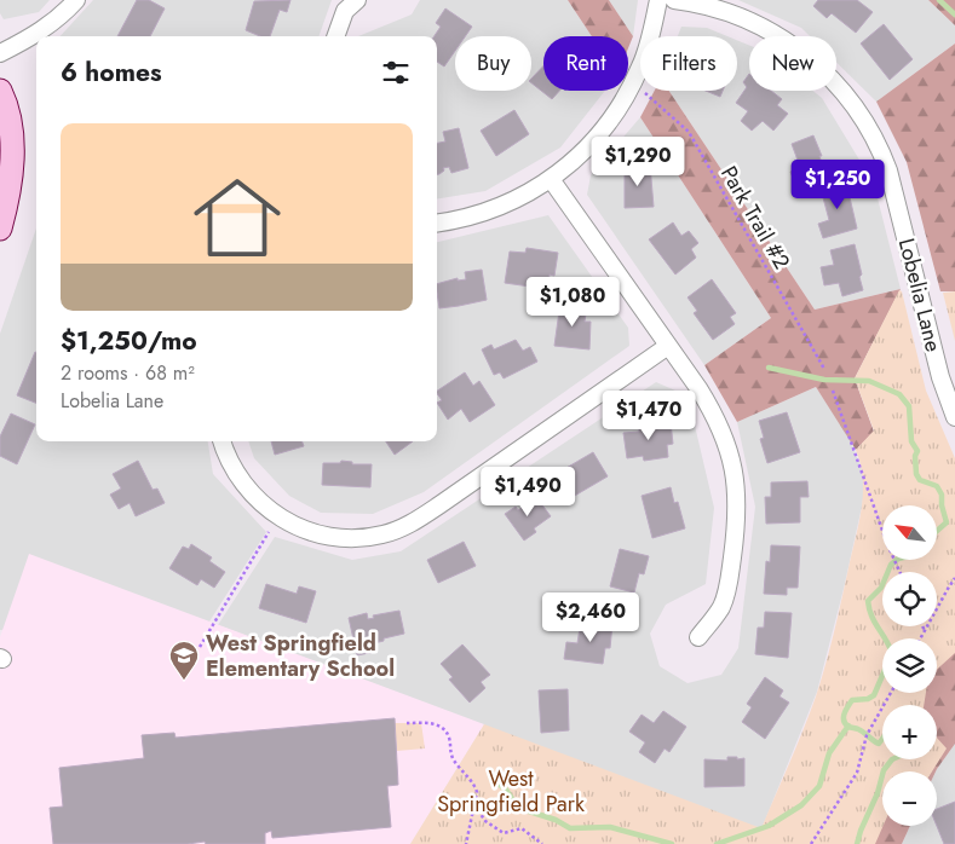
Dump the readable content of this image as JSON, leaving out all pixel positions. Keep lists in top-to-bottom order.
{
  "streets": {
    "street": ["Lobelia Lane"],
    "path": ["Park Trail #2"]
  },
  "parks": ["West Springfield Park"],
  "places": {
    "school or university": ["West Springfield Elementary School"]
  },
  "north": "top left",
  "page": {
    "chip": [
      "Buy",
      "Rent",
      "Filters",
      "New"
    ],
    "heading": "6 homes",
    "list": [
      {
        "name": "$1,250/mo",
        "note": "2 rooms · 68 m² · Lobelia Lane"
      }
    ],
    "price": [
      "$1,290",
      "$1,250",
      "$1,080",
      "$1,470",
      "$1,490",
      "$2,460"
    ],
    "map_buttons": ["+", "−"]
  }
}
